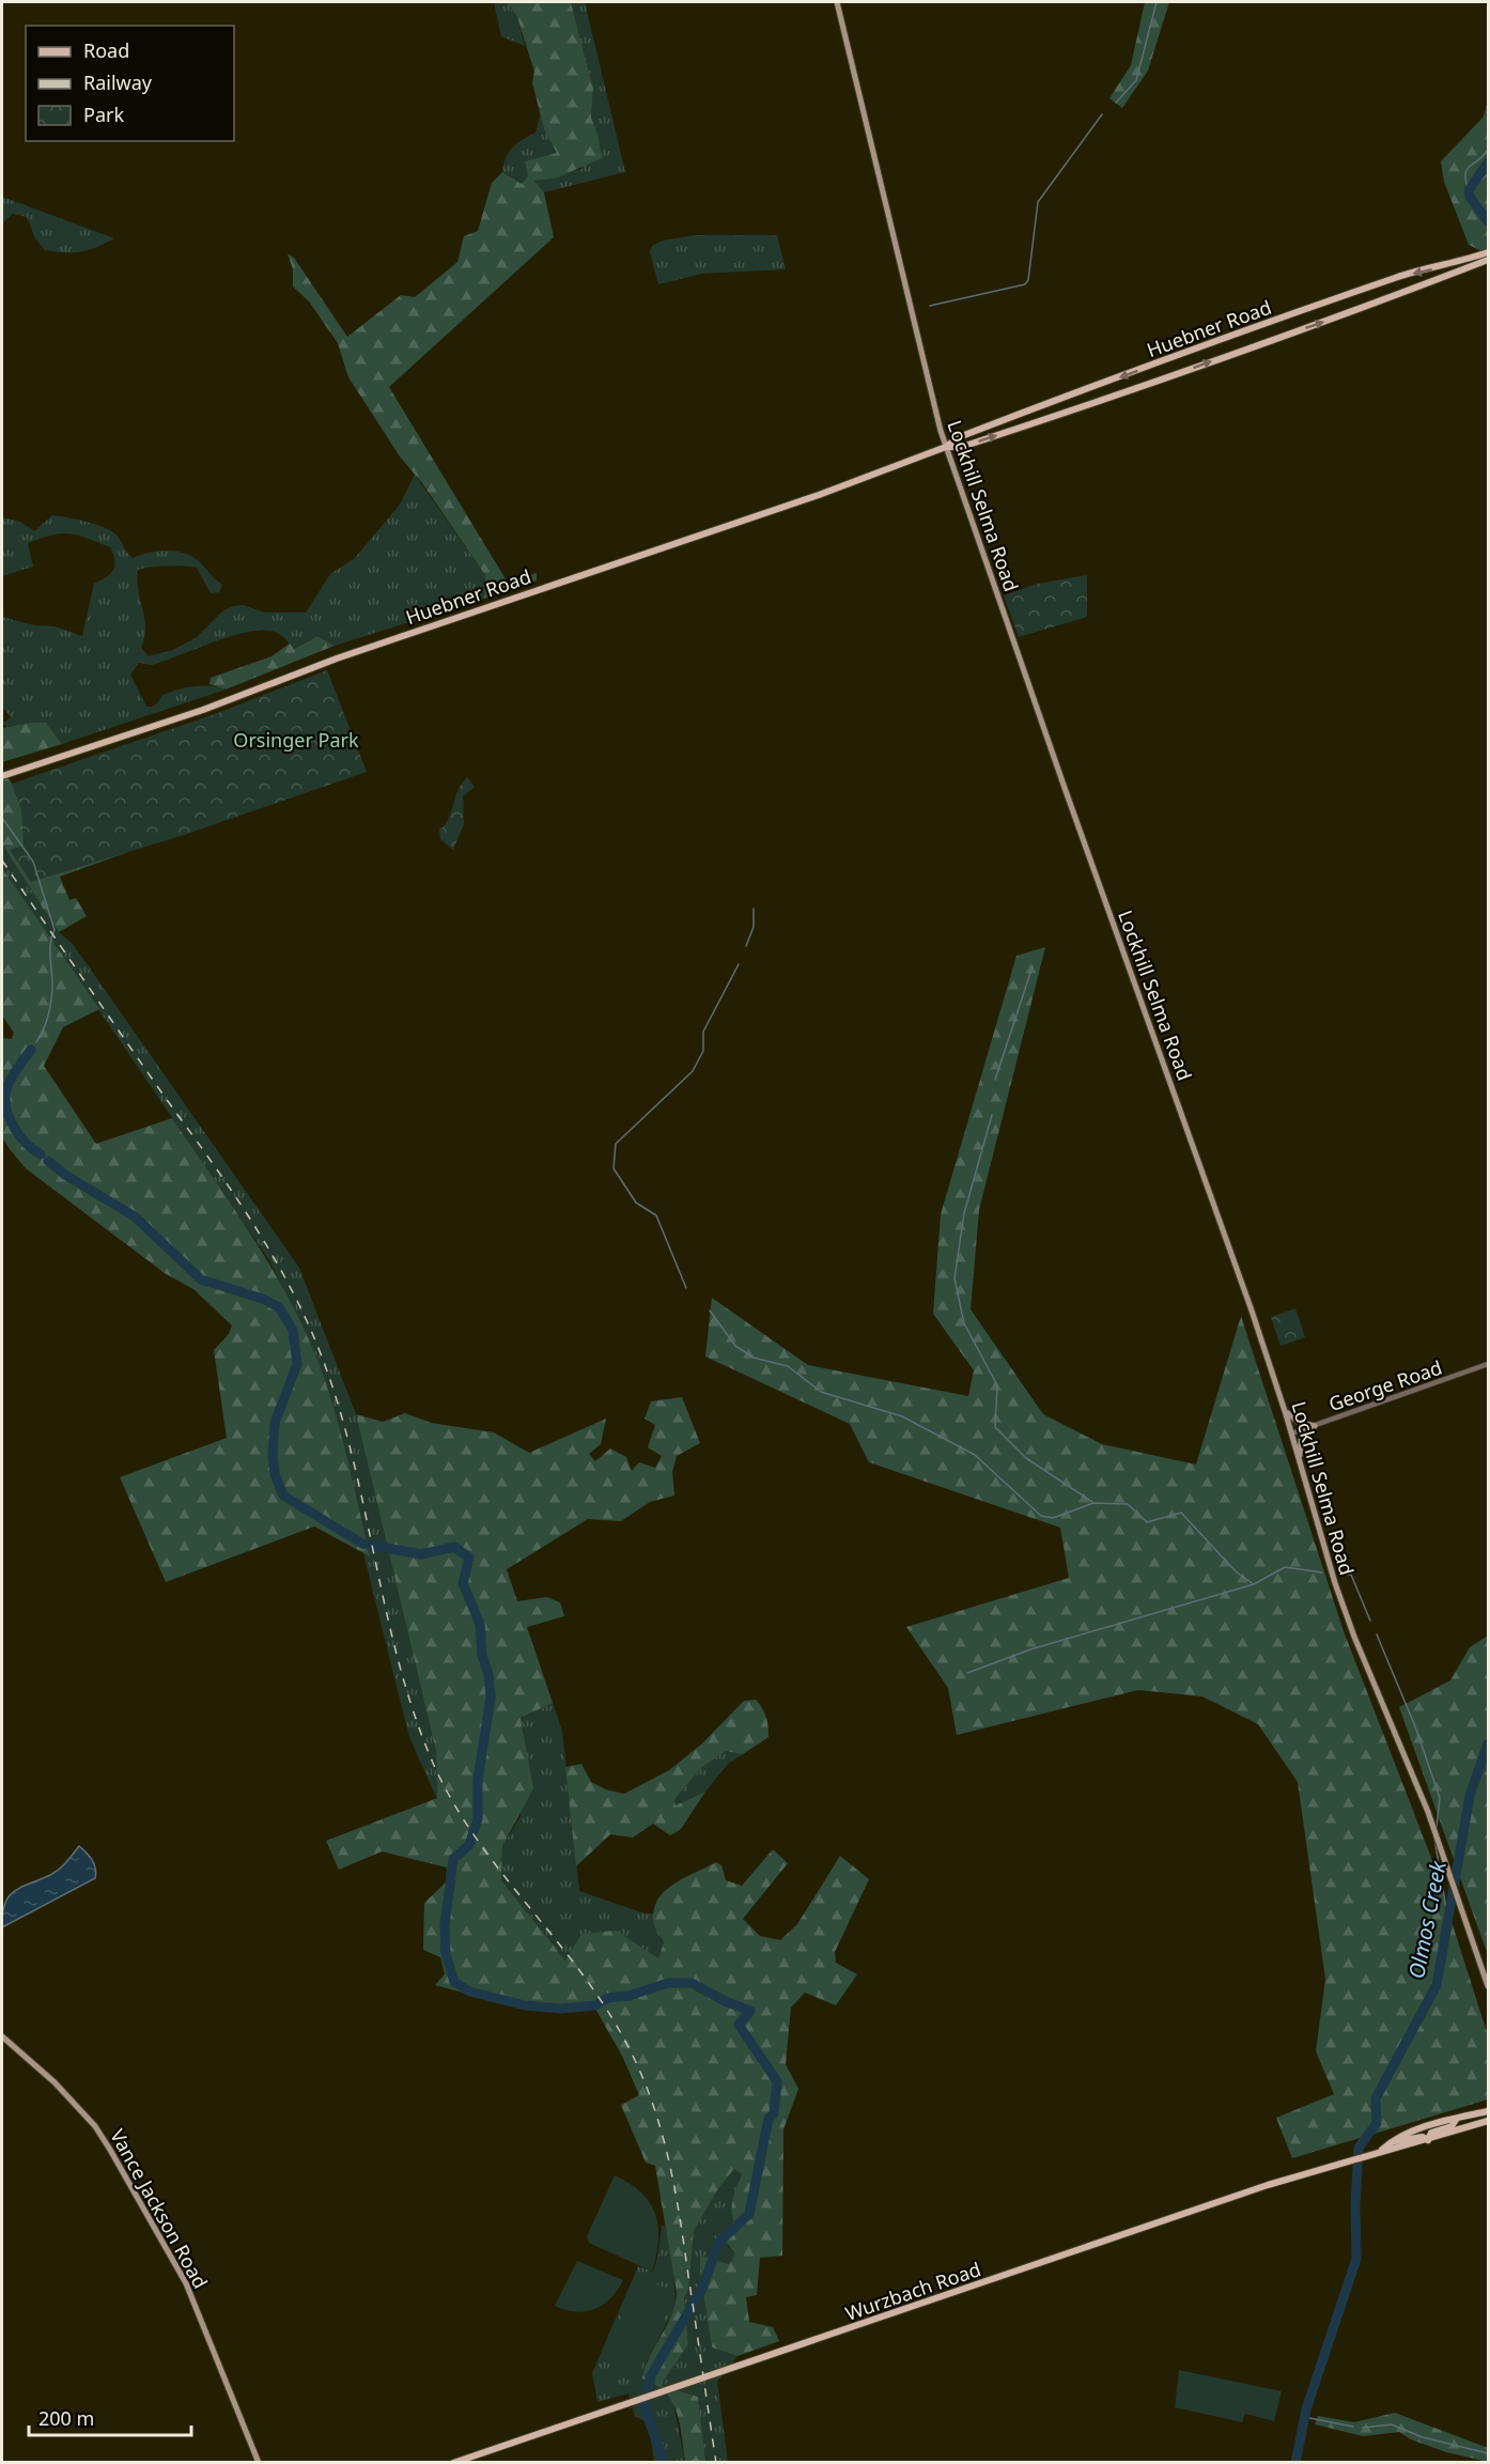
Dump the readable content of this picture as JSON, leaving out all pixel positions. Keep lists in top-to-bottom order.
{
  "streets": {
    "main road": [
      "Huebner Road",
      "Lockhill Selma Road",
      "Vance Jackson Road",
      "Wurzbach Road"
    ],
    "street": ["George Road"]
  },
  "crossings": [
    ["Huebner Road", "Lockhill Selma Road"],
    ["Lockhill Selma Road", "George Road"]
  ],
  "water": ["Olmos Creek"],
  "parks": ["Orsinger Park"],
  "legend": ["Road", "Railway", "Park"],
  "scale_bar": "200 m"
}
